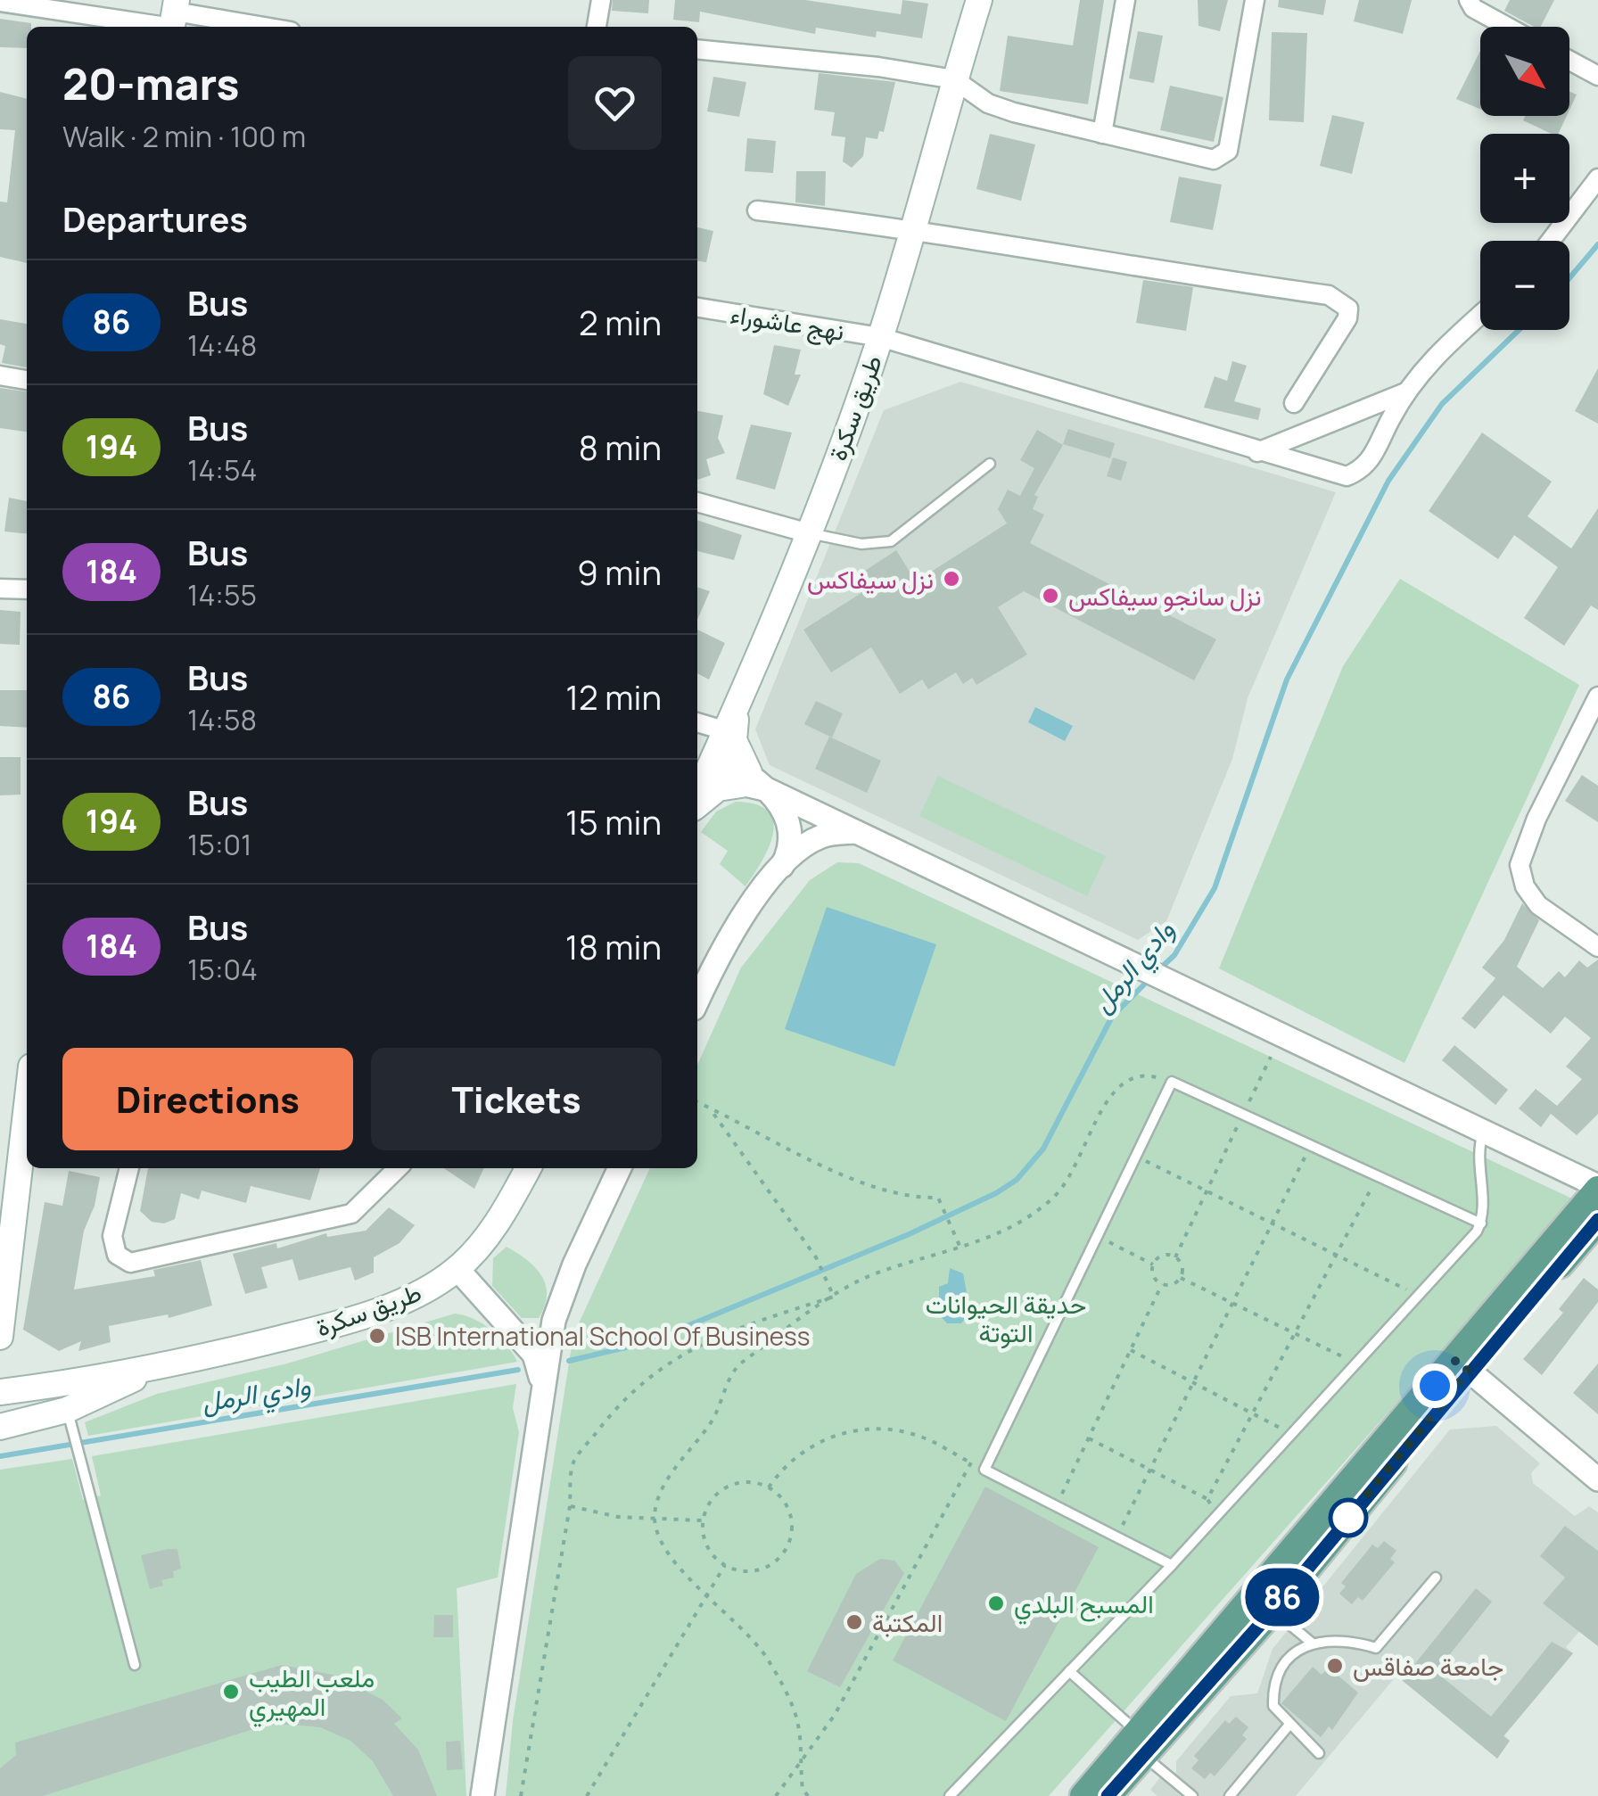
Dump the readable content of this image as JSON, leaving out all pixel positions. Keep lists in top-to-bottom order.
{
  "streets": {
    "main road": ["طريق سكرة"],
    "street": ["نهج عاشوراء"]
  },
  "crossings": [
    ["نهج عاشوراء", "طريق سكرة"]
  ],
  "water": ["وادي الرمل"],
  "parks": ["حديقة الحيوانات التوتة"],
  "places": [
    "نزل سيفاكس",
    "نزل سانجو سيفاكس",
    "ISB International School Of Business",
    "المسبح البلدي",
    "المكتبة",
    "جامعة صفاقس",
    "ملعب الطيب المهيري"
  ],
  "lines": ["bus line 86"],
  "north": "bottom right",
  "page": {
    "on_map": "86",
    "map_buttons": ["+", "−"],
    "heading": [
      ["20-mars", "Walk · 2 min · 100 m"],
      "Departures"
    ],
    "list": [
      {
        "mark": "86",
        "name": "Bus",
        "note": "14:48",
        "value": "2 min"
      },
      {
        "mark": "194",
        "name": "Bus",
        "note": "14:54",
        "value": "8 min"
      },
      {
        "mark": "184",
        "name": "Bus",
        "note": "14:55",
        "value": "9 min"
      },
      {
        "mark": "86",
        "name": "Bus",
        "note": "14:58",
        "value": "12 min"
      },
      {
        "mark": "194",
        "name": "Bus",
        "note": "15:01",
        "value": "15 min"
      },
      {
        "mark": "184",
        "name": "Bus",
        "note": "15:04",
        "value": "18 min"
      }
    ],
    "buttons": ["Directions", "Tickets"]
  }
}
